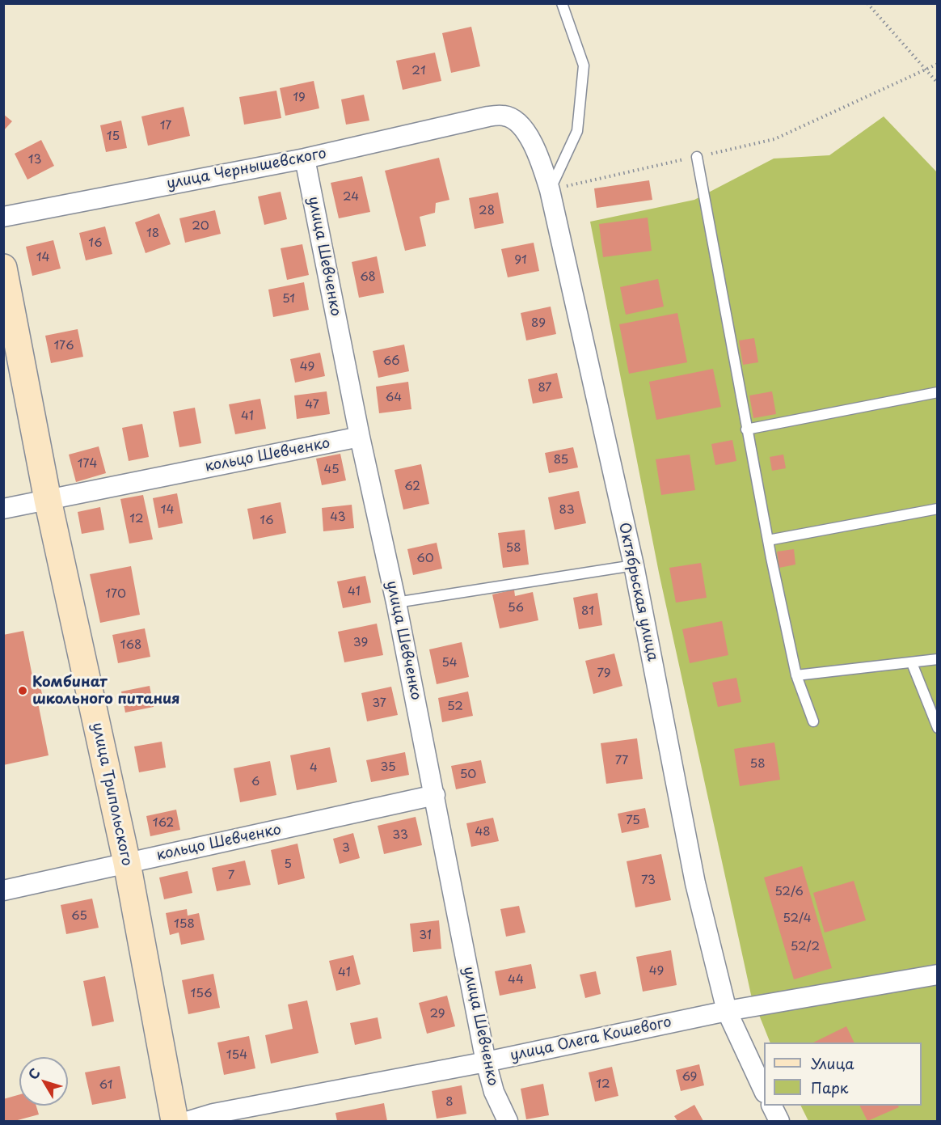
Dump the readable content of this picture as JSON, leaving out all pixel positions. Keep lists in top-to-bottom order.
{
  "streets": {
    "street": [
      "улица Чернышевского",
      "улица Шевченко",
      "кольцо Шевченко",
      "Октябрьская улица",
      "улица Трипольского",
      "улица Олега Кошевого"
    ]
  },
  "crossings": [
    ["улица Чернышевского", "улица Шевченко"],
    ["улица Чернышевского", "Октябрьская улица"],
    ["улица Шевченко", "кольцо Шевченко"],
    ["улица Шевченко", "улица Олега Кошевого"],
    ["кольцо Шевченко", "улица Трипольского"],
    ["Октябрьская улица", "улица Олега Кошевого"]
  ],
  "places": ["Комбинат школьного питания"],
  "house_numbers": [
    "21",
    "19",
    "17",
    "15",
    "13",
    "24",
    "28",
    "20",
    "18",
    "16",
    "14",
    "91",
    "68",
    "51",
    "89",
    "176",
    "66",
    "49",
    "87",
    "64",
    "47",
    "41",
    "85",
    "174",
    "45",
    "62",
    "14",
    "83",
    "43",
    "12",
    "16",
    "58",
    "60",
    "41",
    "170",
    "56",
    "81",
    "39",
    "168",
    "54",
    "79",
    "37",
    "52",
    "77",
    "58",
    "35",
    "4",
    "50",
    "6",
    "75",
    "162",
    "48",
    "33",
    "3",
    "5",
    "7",
    "73",
    "52/6",
    "65",
    "52/4",
    "158",
    "31",
    "52/2",
    "49",
    "41",
    "44",
    "156",
    "29",
    "154",
    "69",
    "12",
    "61",
    "8"
  ],
  "legend": ["Улица", "Парк"],
  "north": "top left"
}
